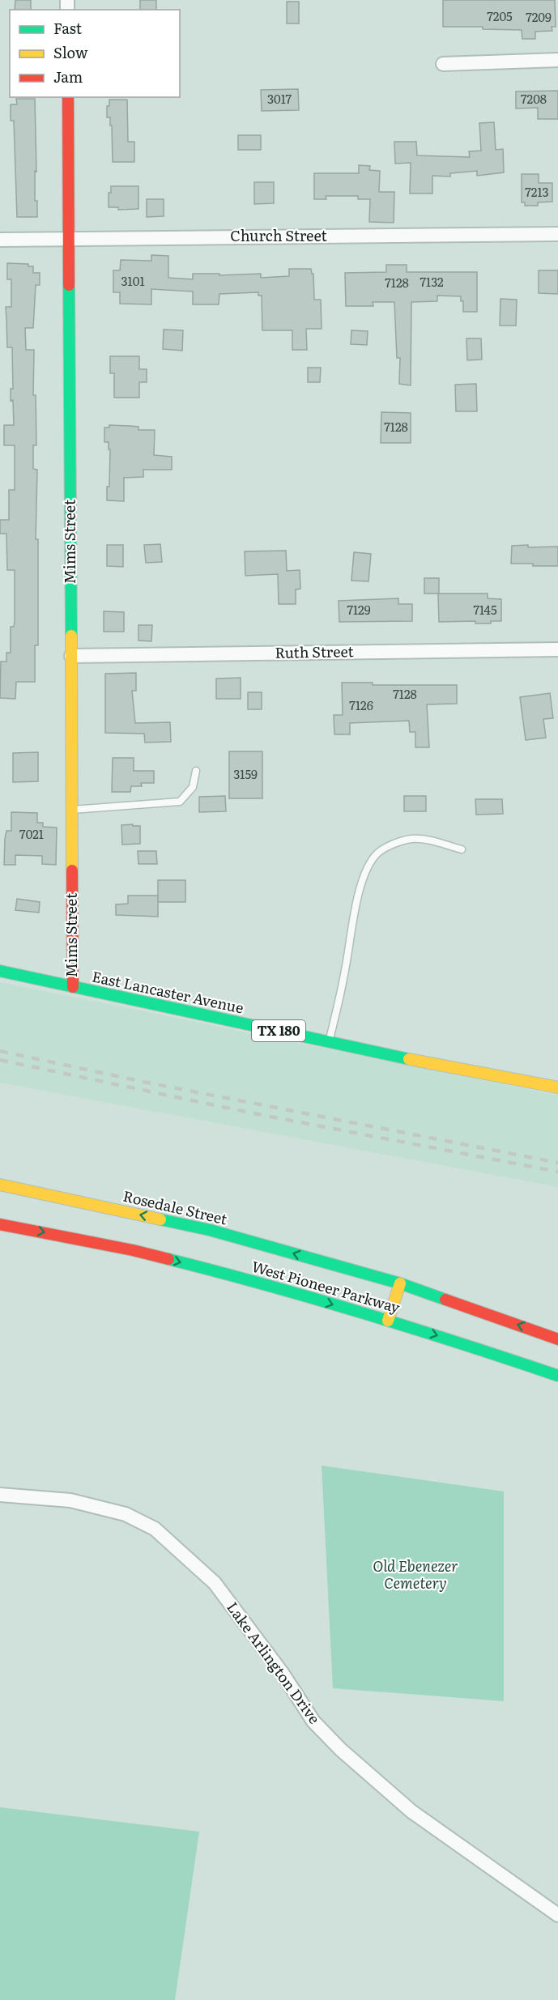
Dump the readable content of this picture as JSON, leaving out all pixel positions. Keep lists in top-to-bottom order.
{
  "streets": {
    "main road": [
      "Mims Street",
      "East Lancaster Avenue",
      "TX 180",
      "Rosedale Street",
      "West Pioneer Parkway"
    ],
    "street": ["Church Street", "Ruth Street", "Lake Arlington Drive"]
  },
  "crossings": [
    ["Church Street", "Mims Street"],
    ["Mims Street", "Ruth Street"],
    ["Mims Street", "East Lancaster Avenue"],
    ["Rosedale Street", "West Pioneer Parkway"]
  ],
  "one_way": ["Rosedale Street"],
  "parks": ["Old Ebenezer Cemetery"],
  "house_numbers": [
    "7205",
    "7209",
    "3017",
    "7208",
    "7213",
    "3101",
    "7132",
    "7128",
    "7128",
    "7129",
    "7145",
    "7128",
    "7126",
    "3159",
    "7021"
  ],
  "legend": ["Fast", "Slow", "Jam"]
}
